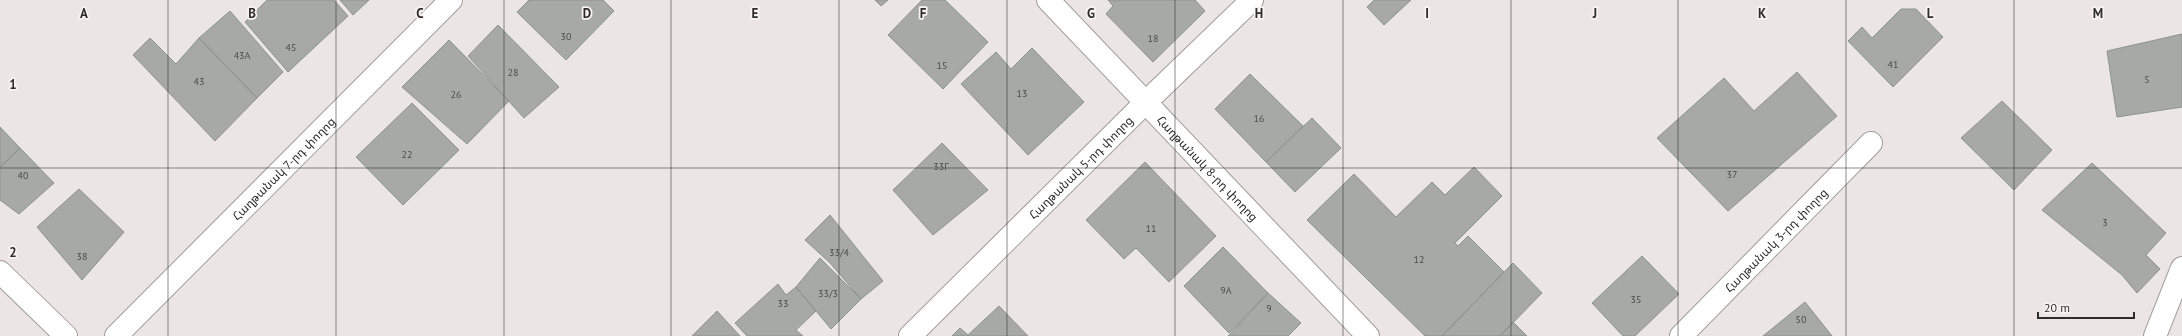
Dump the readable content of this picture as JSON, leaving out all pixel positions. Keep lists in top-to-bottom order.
{
  "streets": {
    "street": [
      "Հաղթանակ 5-րդ փողոց",
      "Հաղթանակ 7-րդ փողոց",
      "Հաղթանակ 8-րդ փողոց",
      "Հաղթանակ 3-րդ փողոց"
    ]
  },
  "crossings": [
    ["Հաղթանակ 5-րդ փողոց", "Հաղթանակ 8-րդ փողոց"]
  ],
  "house_numbers": [
    "30",
    "18",
    "45",
    "43А",
    "41",
    "15",
    "28",
    "5",
    "43",
    "13",
    "26",
    "16",
    "22",
    "33Г",
    "37",
    "40",
    "3",
    "11",
    "33/4",
    "38",
    "12",
    "9А",
    "33/3",
    "35",
    "33",
    "9",
    "50"
  ],
  "scale_bar": "20 m",
  "grid": {
    "columns": [
      "A",
      "B",
      "C",
      "D",
      "E",
      "F",
      "G",
      "H",
      "I",
      "J",
      "K",
      "L",
      "M"
    ],
    "rows": ["1", "2"]
  }
}
